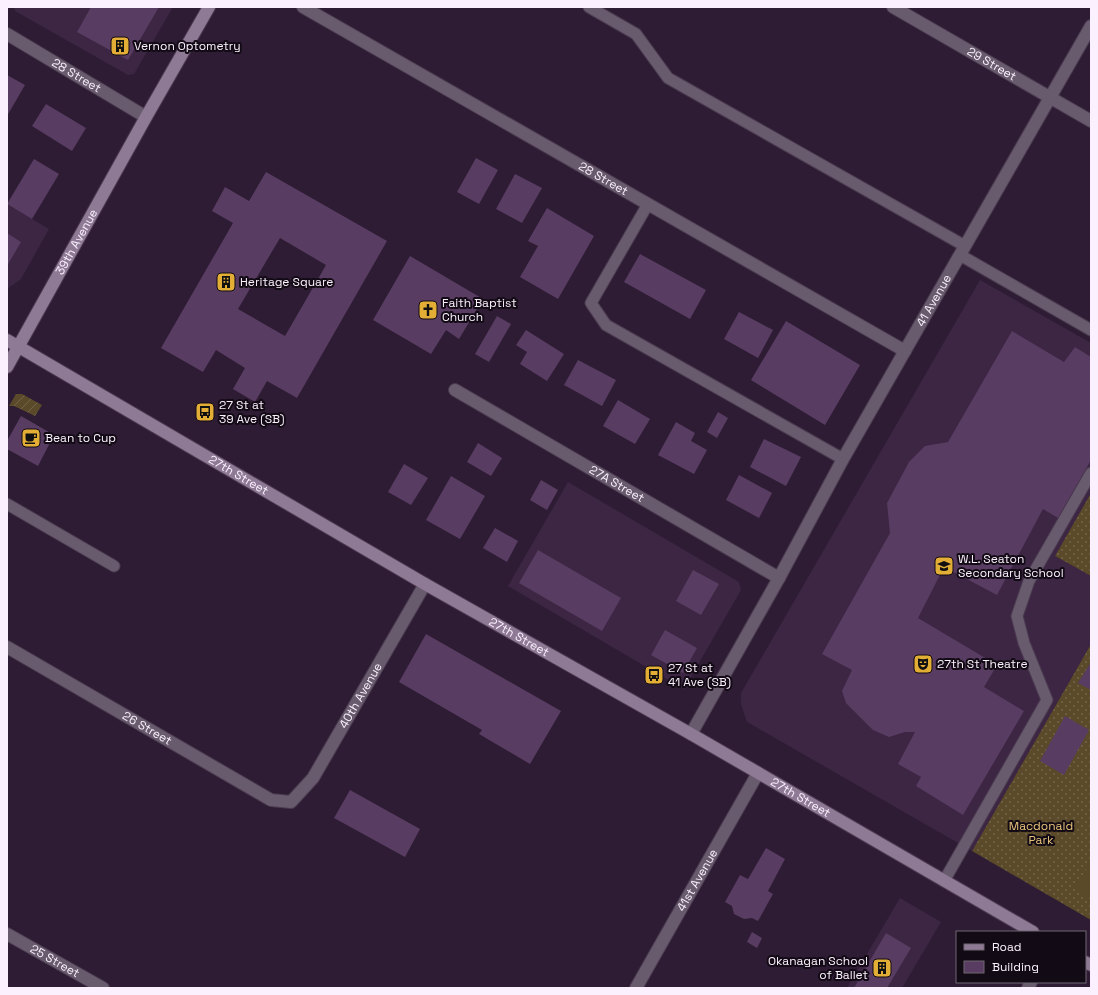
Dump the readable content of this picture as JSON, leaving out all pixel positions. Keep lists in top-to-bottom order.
{
  "streets": {
    "main road": ["39th Avenue", "27th Street"],
    "street": [
      "29 Street",
      "28 Street",
      "41 Avenue",
      "27A Street",
      "40th Avenue",
      "26 Street",
      "41st Avenue",
      "25 Street"
    ]
  },
  "crossings": [
    ["29 Street", "41 Avenue"],
    ["28 Street", "39th Avenue"],
    ["28 Street", "41 Avenue"],
    ["39th Avenue", "27th Street"],
    ["41 Avenue", "27A Street"],
    ["27th Street", "40th Avenue"],
    ["27th Street", "41st Avenue"],
    ["40th Avenue", "26 Street"]
  ],
  "parks": ["Macdonald Park"],
  "places": {
    "building": ["Vernon Optometry", "Heritage Square", "Okanagan School of Ballet"],
    "church": ["Faith Baptist Church"],
    "bus stop": ["27 St at 39 Ave (SB)", "27 St at 41 Ave (SB)"],
    "cafe": ["Bean to Cup"],
    "school or university": ["W.L. Seaton Secondary School"],
    "theatre": ["27th St Theatre"]
  },
  "legend": ["Road", "Building"]
}
